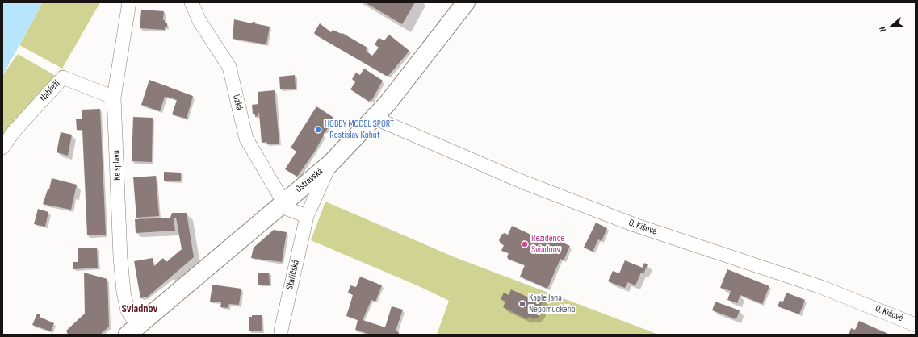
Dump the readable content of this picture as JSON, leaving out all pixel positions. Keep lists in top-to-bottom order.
{
  "streets": {
    "street": [
      "Nábřeží",
      "Úzká",
      "Ke splavu",
      "Ostravská",
      "O. Kišové",
      "Staříčská"
    ]
  },
  "crossings": [
    ["Nábřeží", "Ke splavu"],
    ["Úzká", "Ostravská"],
    ["Ke splavu", "Ostravská"],
    ["Ostravská", "O. Kišové"],
    ["Ostravská", "Staříčská"]
  ],
  "districts": ["Sviadnov"],
  "places": ["HOBBY MODEL SPORT - Rostislav Kohut", "Rezidence Sviadnov", "Kaple Jana Nepomuckého"],
  "north": "left"
}
